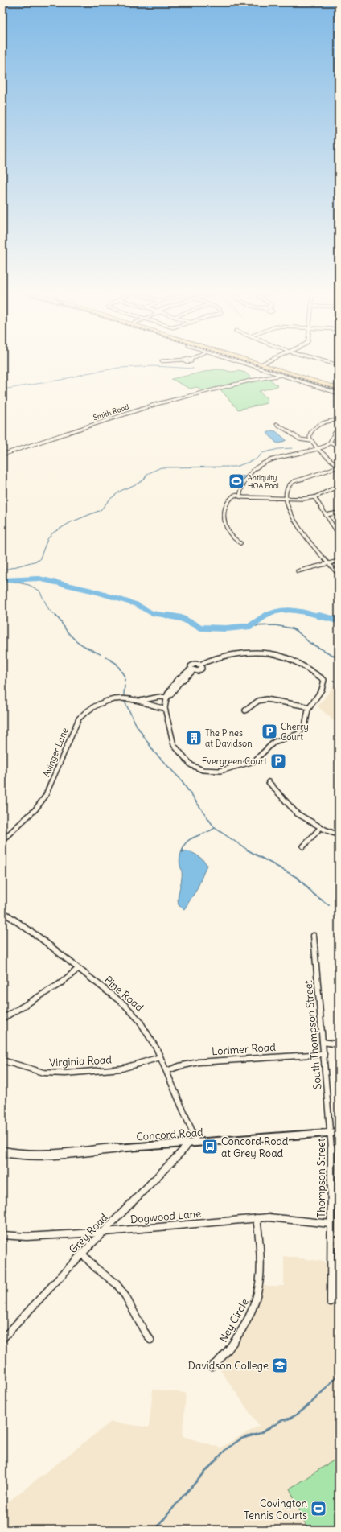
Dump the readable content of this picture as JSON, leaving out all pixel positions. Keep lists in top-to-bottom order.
{
  "streets": {
    "main road": ["Concord Road"],
    "street": [
      "Smith Road",
      "Avinger Lane",
      "Pine Road",
      "South Thompson Street",
      "Lorimer Road",
      "Virginia Road",
      "Thompson Street",
      "Dogwood Lane",
      "Grey Road",
      "Ney Circle"
    ]
  },
  "crossings": [
    ["Pine Road", "Lorimer Road"],
    ["Pine Road", "Virginia Road"],
    ["Pine Road", "Concord Road"],
    ["Pine Road", "Grey Road"],
    ["South Thompson Street", "Lorimer Road"],
    ["South Thompson Street", "Concord Road"],
    ["South Thompson Street", "Thompson Street"],
    ["Concord Road", "Thompson Street"],
    ["Concord Road", "Grey Road"],
    ["Thompson Street", "Dogwood Lane"],
    ["Dogwood Lane", "Grey Road"],
    ["Dogwood Lane", "Ney Circle"]
  ],
  "places": {
    "sports": ["Antiquity HOA Pool", "Covington Tennis Courts"],
    "parking": ["Cherry Court", "Evergreen Court"],
    "building": ["The Pines at Davidson"],
    "bus stop": ["Concord Road at Grey Road"],
    "school or university": ["Davidson College"]
  }
}
